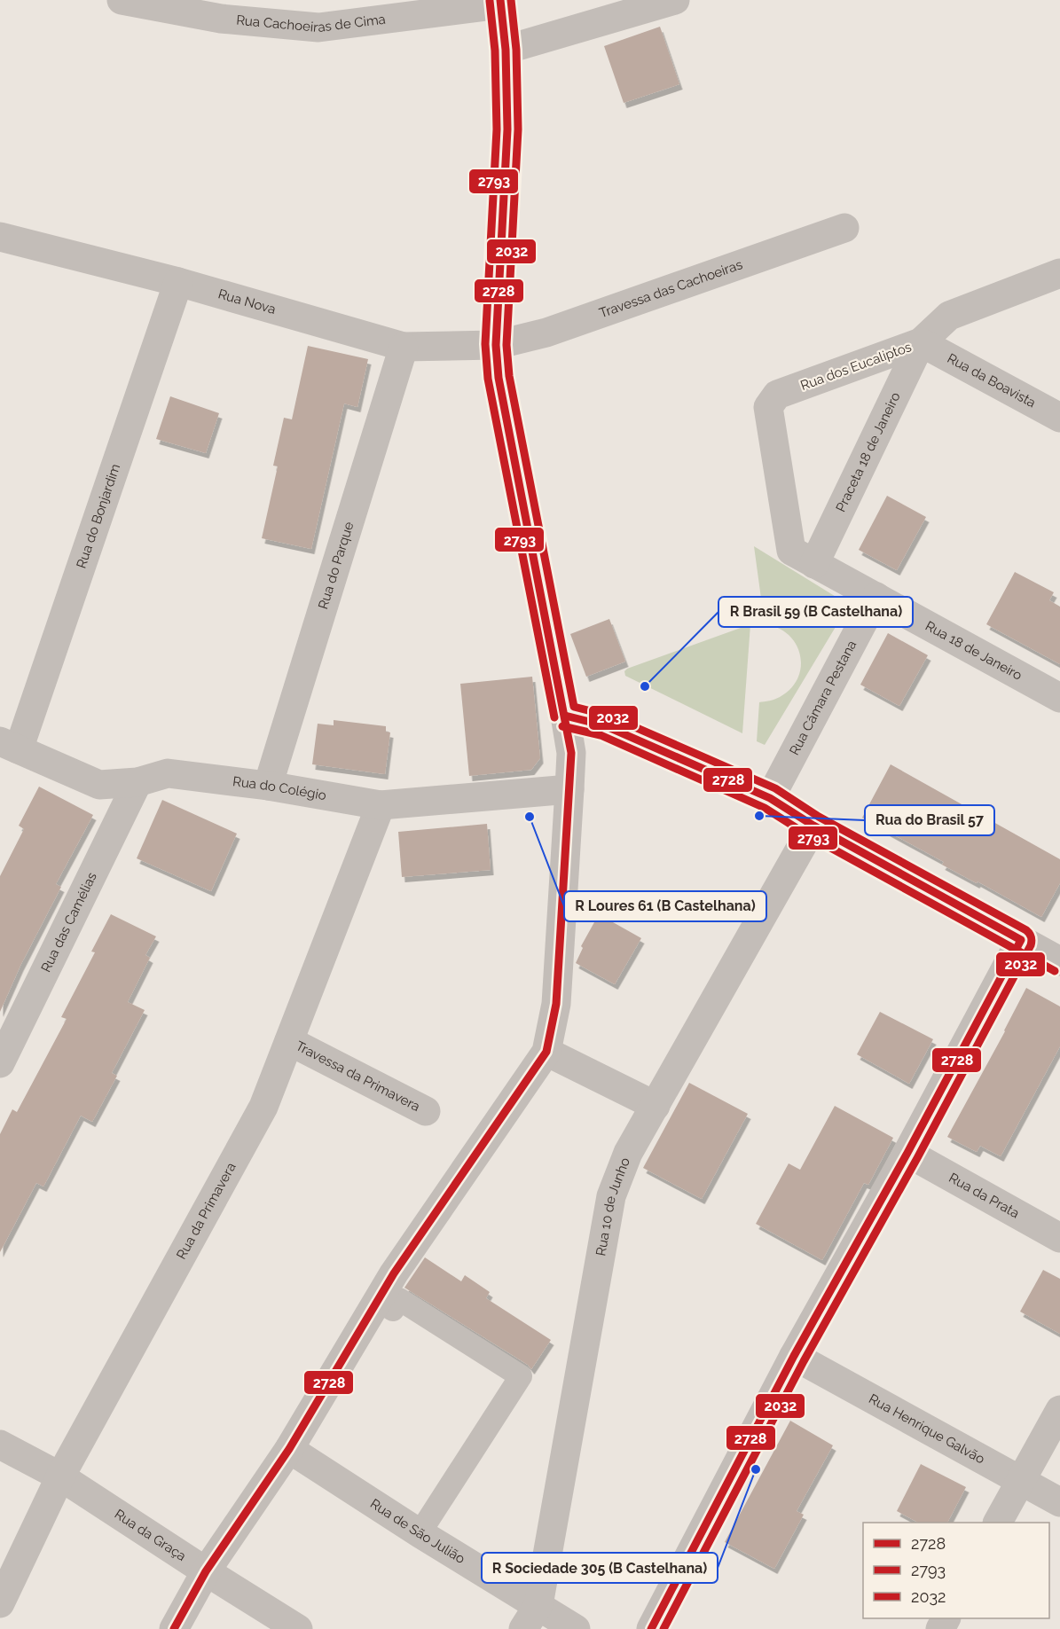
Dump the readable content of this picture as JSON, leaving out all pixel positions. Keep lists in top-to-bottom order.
{
  "streets": {
    "street": [
      "Rua Cachoeiras de Cima",
      "Travessa das Cachoeiras",
      "Rua Nova",
      "Rua dos Eucaliptos",
      "Rua da Boavista",
      "Praceta 18 de Janeiro",
      "Rua do Bonjardim",
      "Rua do Parque",
      "Rua 18 de Janeiro",
      "Rua Câmara Pestana",
      "Rua do Colégio",
      "Rua das Camélias",
      "Travessa da Primavera",
      "Rua da Prata",
      "Rua 10 de Junho",
      "Rua da Primavera",
      "Rua Henrique Galvão",
      "Rua de São Julião",
      "Rua da Graça"
    ]
  },
  "crossings": [
    ["Travessa das Cachoeiras", "Rua Nova"],
    ["Rua Nova", "Rua do Bonjardim"],
    ["Rua Nova", "Rua do Parque"],
    ["Rua dos Eucaliptos", "Rua da Boavista"],
    ["Rua dos Eucaliptos", "Praceta 18 de Janeiro"],
    ["Rua dos Eucaliptos", "Rua 18 de Janeiro"],
    ["Rua da Boavista", "Praceta 18 de Janeiro"],
    ["Praceta 18 de Janeiro", "Rua 18 de Janeiro"],
    ["Rua do Bonjardim", "Rua do Colégio"],
    ["Rua do Parque", "Rua do Colégio"],
    ["Rua 18 de Janeiro", "Rua Câmara Pestana"],
    ["Rua do Colégio", "Rua das Camélias"],
    ["Rua do Colégio", "Rua da Primavera"],
    ["Travessa da Primavera", "Rua da Primavera"],
    ["Rua 10 de Junho", "Rua de São Julião"],
    ["Rua da Primavera", "Rua da Graça"]
  ],
  "places": [
    "R Brasil 59 (B Castelhana)",
    "Rua do Brasil 57",
    "R Loures 61 (B Castelhana)",
    "R Sociedade 305 (B Castelhana)"
  ],
  "lines": ["transit line 2728", "transit line 2032", "transit line 2793"],
  "legend": ["2728", "2793", "2032"]
}
